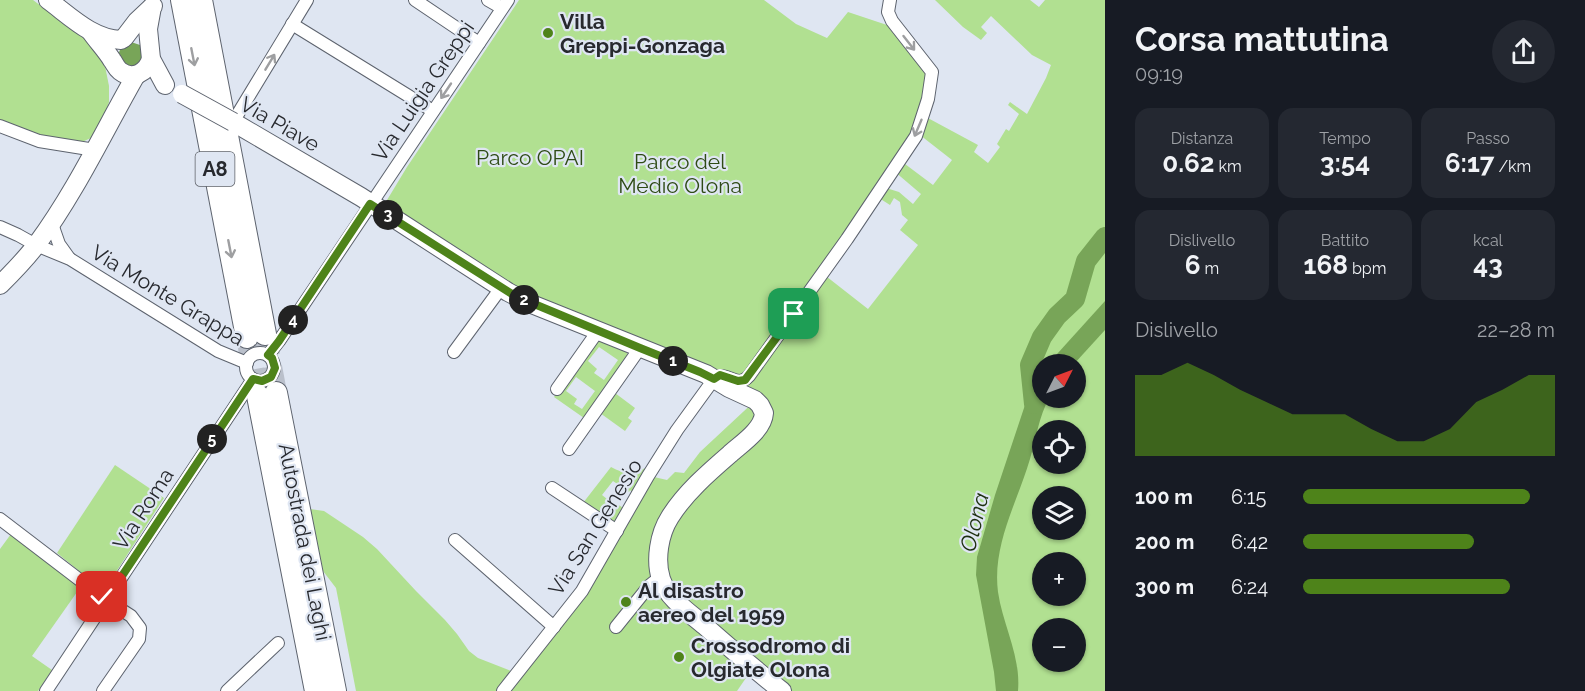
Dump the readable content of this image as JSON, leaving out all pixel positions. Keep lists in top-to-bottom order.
{
  "streets": {
    "highway": ["A8", "Autostrada dei Laghi"],
    "street": [
      "Via Luigia Greppi",
      "Via Piave",
      "Via Monte Grappa",
      "Via Roma",
      "Via San Genesio"
    ]
  },
  "crossings": [
    ["Via Luigia Greppi", "Via Piave"],
    ["Via Piave", "Via San Genesio"],
    ["Via Roma", "Autostrada dei Laghi"]
  ],
  "water": ["Olona"],
  "parks": ["Parco OPAI", "Parco del Medio Olona"],
  "places": ["Villa Greppi-Gonzaga", "Al disastro aereo del 1959", "Crossodromo di Olgiate Olona"],
  "north": "top right",
  "page": {
    "heading": ["Corsa mattutina", "09:19"],
    "stats": [
      ["Distanza", "0.62 km"],
      ["Tempo", "3:54"],
      ["Passo", "6:17 /km"],
      ["Dislivello", "6 m"],
      ["Battito", "168 bpm"],
      ["kcal", "43"]
    ],
    "pins": [
      "3",
      "2",
      "4",
      "1",
      "5"
    ],
    "chart": ["Dislivello", "22–28 m"],
    "map_buttons": ["+", "−"],
    "list": [
      {
        "name": "100 m",
        "note": "6:15"
      },
      {
        "name": "200 m",
        "note": "6:42"
      },
      {
        "name": "300 m",
        "note": "6:24"
      }
    ]
  }
}
